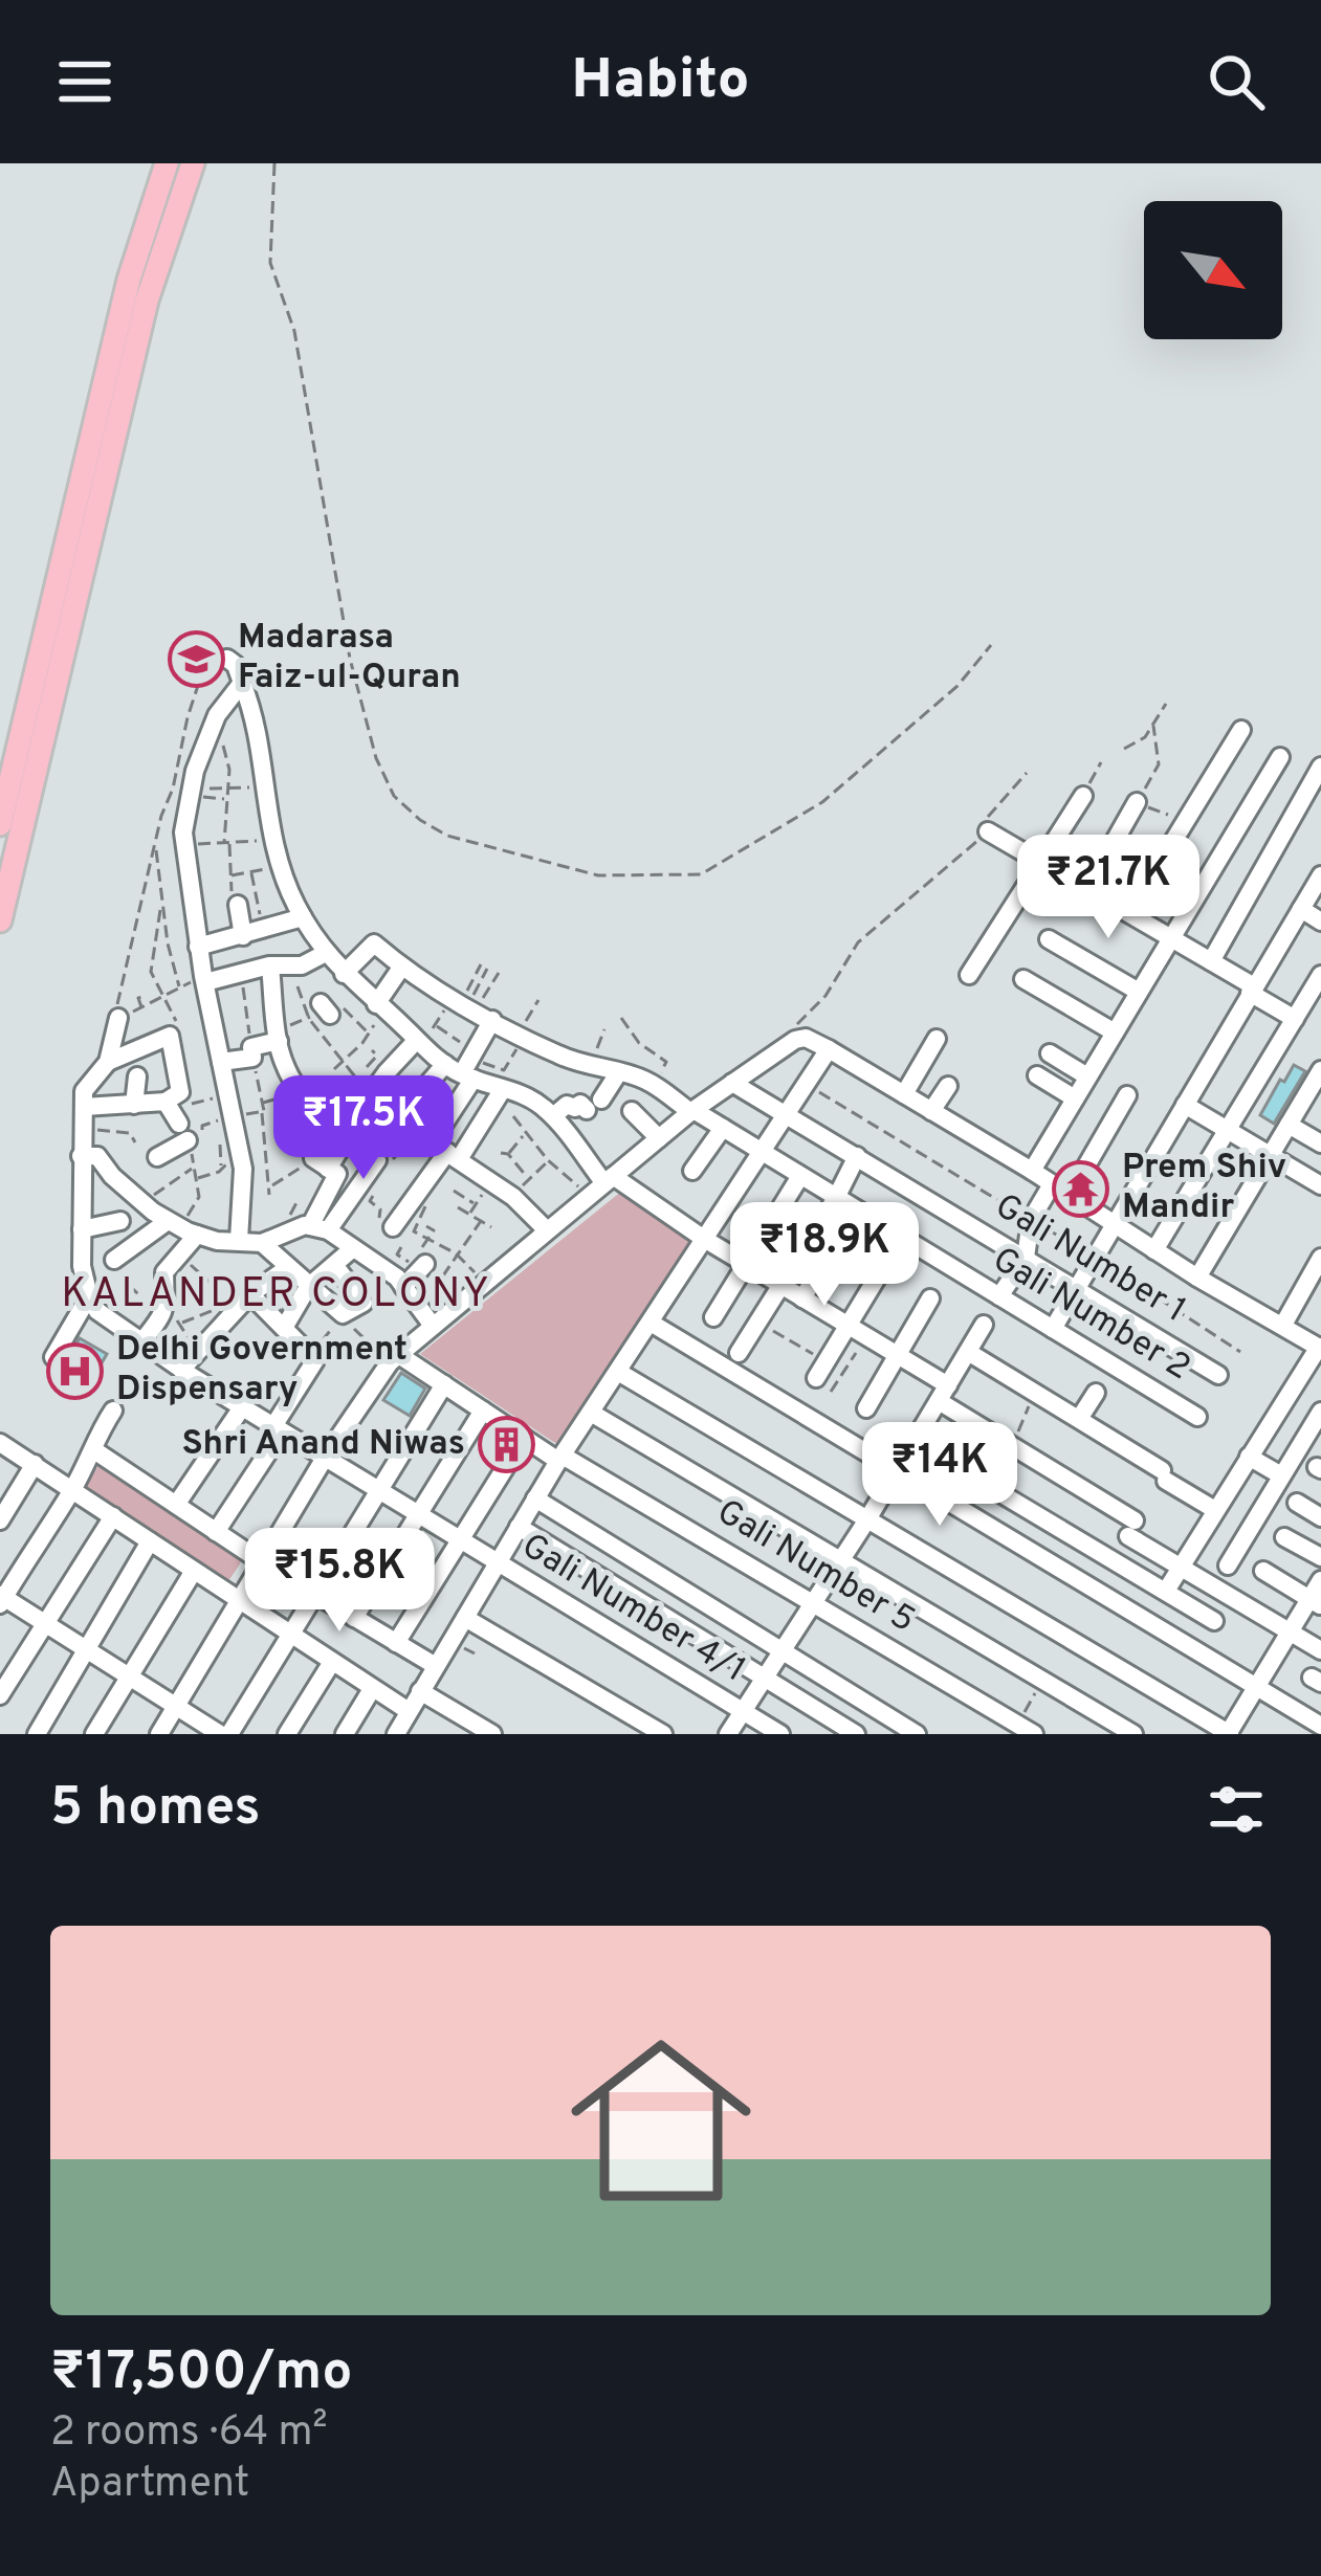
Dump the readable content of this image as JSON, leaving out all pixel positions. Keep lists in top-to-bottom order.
{
  "streets": {
    "street": [
      "Gali Number 1",
      "Gali Number 2",
      "Gali Number 5",
      "Gali Number 4/1"
    ]
  },
  "districts": ["KALANDER COLONY"],
  "places": {
    "school or university": ["Madarasa Faiz-ul-Quran"],
    "temple": ["Prem Shiv Mandir"],
    "hospital": ["Delhi Government Dispensary"],
    "building": ["Shri Anand Niwas"]
  },
  "north": "bottom right",
  "page": {
    "header": "Habito",
    "price": [
      "₹21.7K",
      "₹17.5K",
      "₹18.9K",
      "₹14K",
      "₹15.8K"
    ],
    "heading": "5 homes",
    "list": [
      {
        "name": "₹17,500/mo",
        "note": "2 rooms · 64 m² · Apartment"
      }
    ]
  }
}
